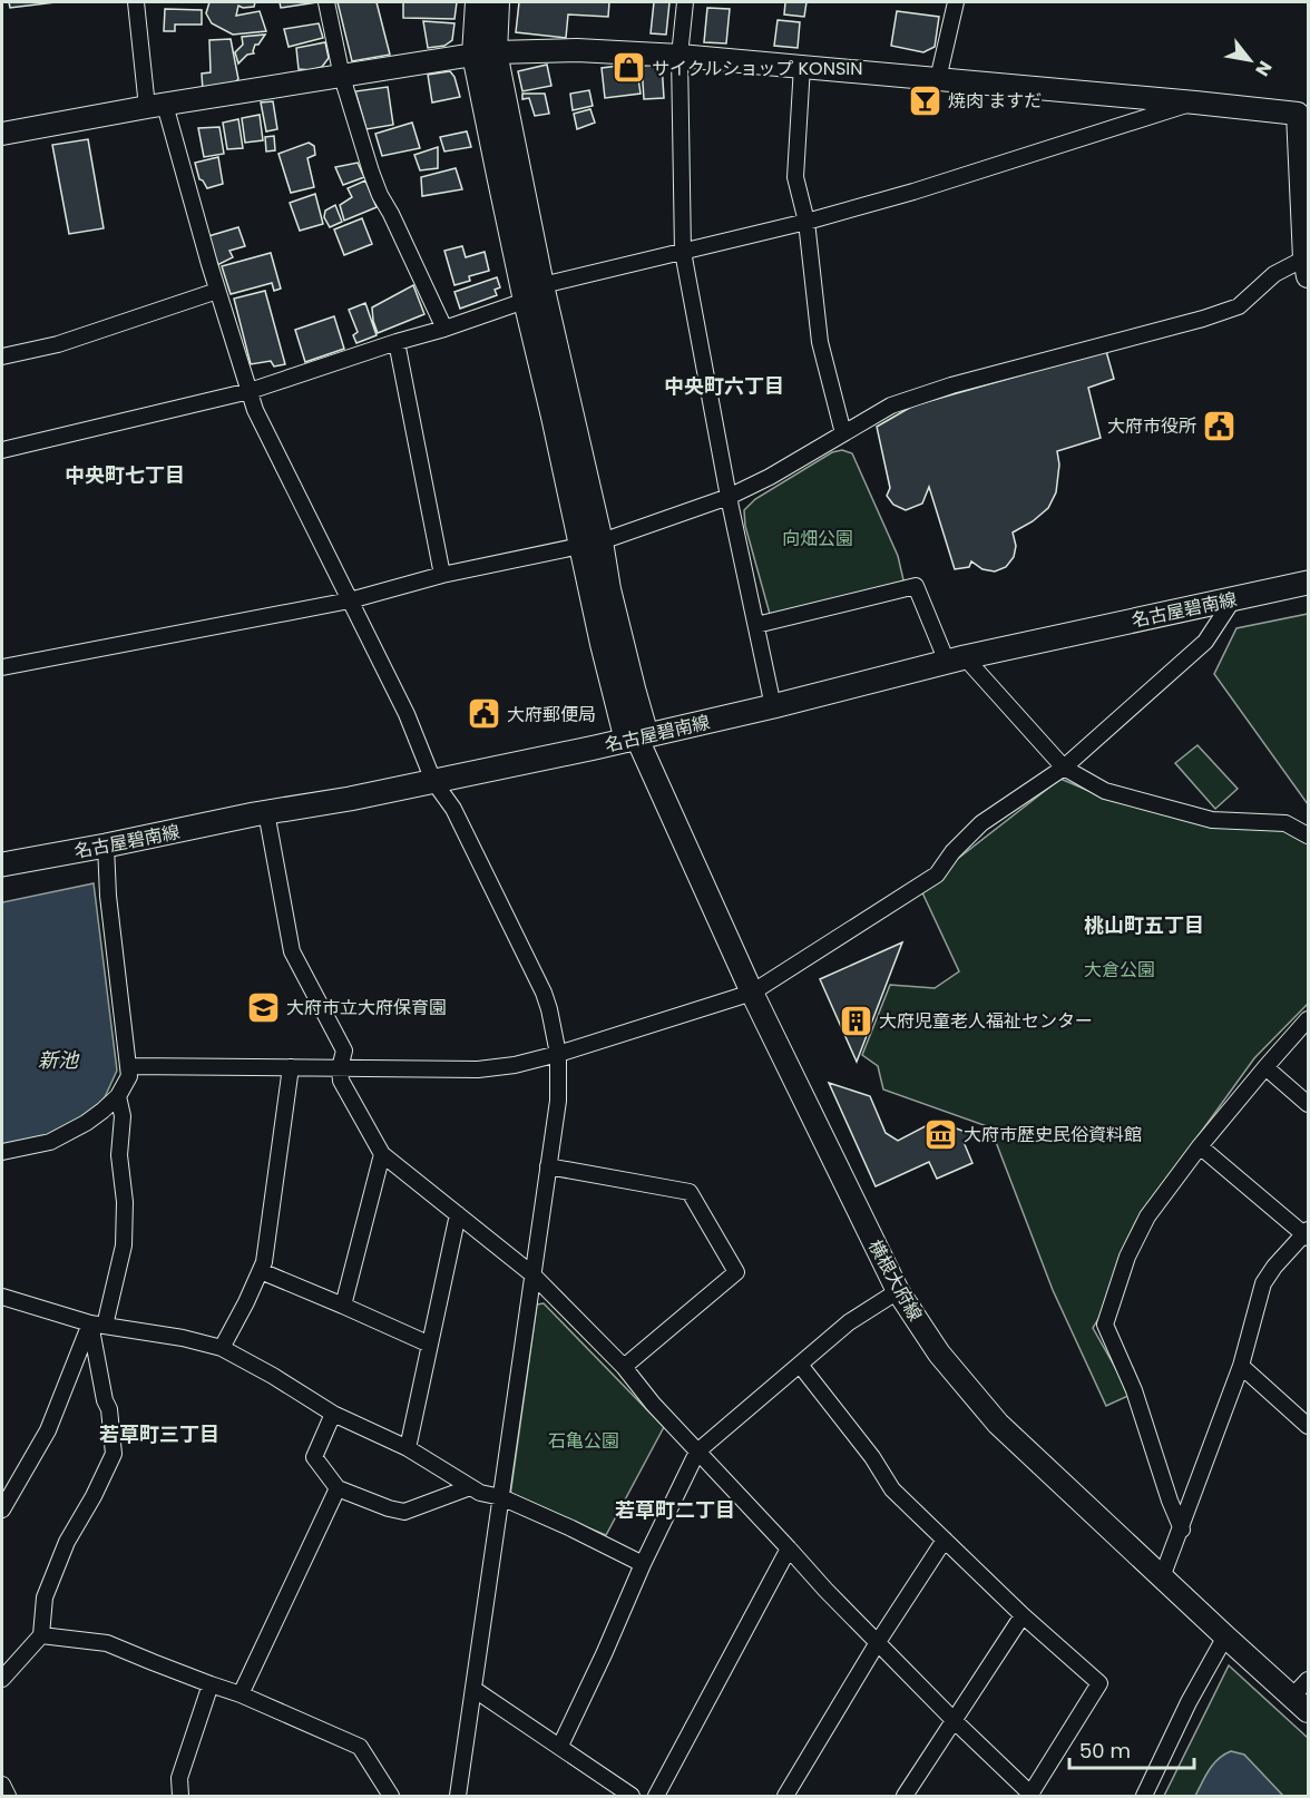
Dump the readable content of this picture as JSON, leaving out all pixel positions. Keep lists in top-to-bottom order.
{
  "streets": {
    "main road": ["名古屋碧南線"],
    "street": ["横根大府線"]
  },
  "crossings": [
    ["名古屋碧南線", "横根大府線"]
  ],
  "districts": [
    "中央町六丁目",
    "中央町七丁目",
    "桃山町五丁目",
    "若草町三丁目",
    "若草町二丁目"
  ],
  "water": ["新池"],
  "parks": ["向畑公園", "大倉公園", "石亀公園"],
  "places": {
    "shop": ["サイクルショップ KONSIN"],
    "bar": ["焼肉 ますだ"],
    "public building": ["大府市役所", "大府郵便局"],
    "school or university": ["大府市立大府保育園"],
    "building": ["大府児童老人福祉センター"],
    "museum": ["大府市歴史民俗資料館"]
  },
  "scale_bar": "50 m",
  "north": "bottom right"
}
